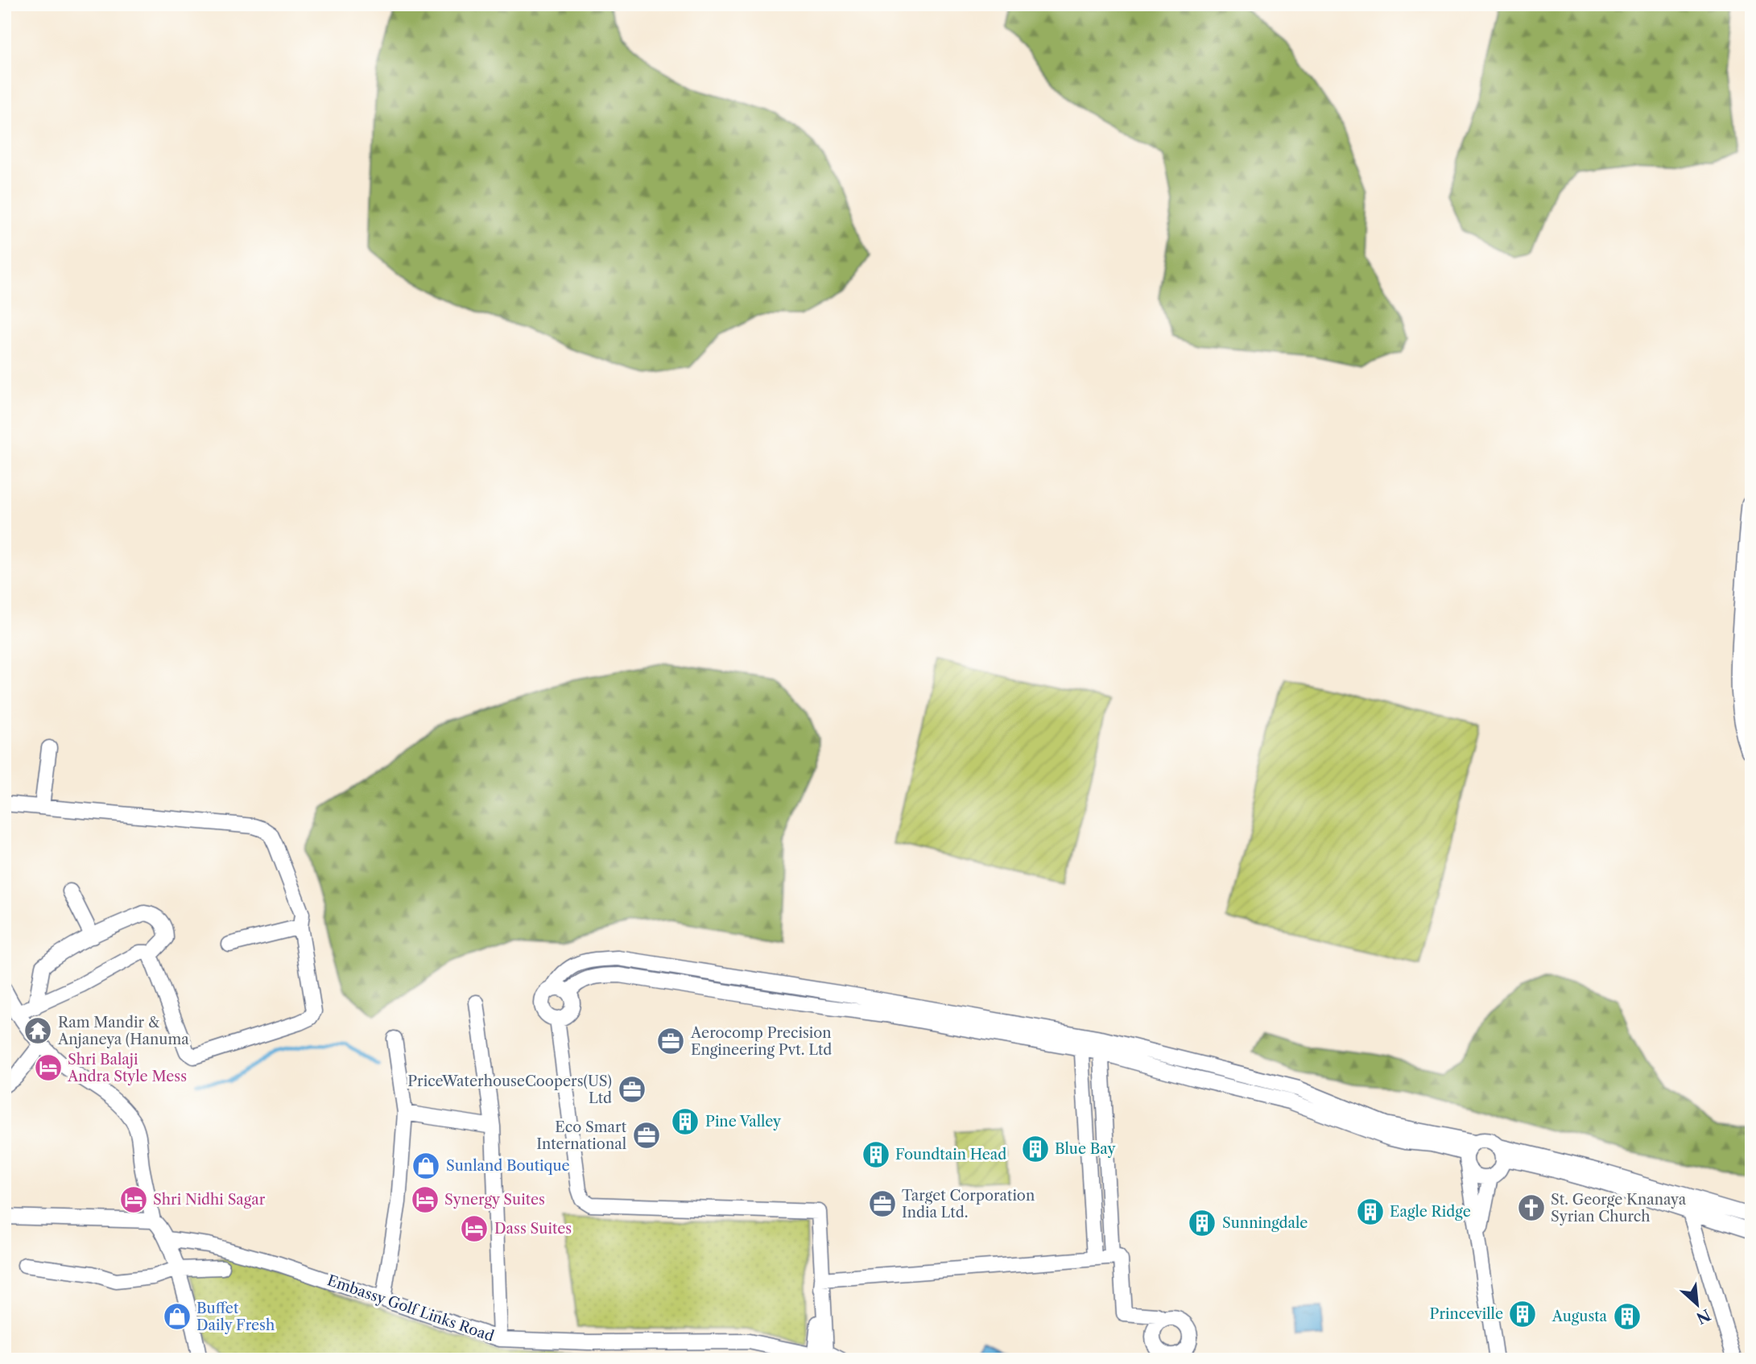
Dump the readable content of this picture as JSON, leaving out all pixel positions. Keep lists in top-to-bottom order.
{
  "streets": {
    "street": ["Embassy Golf Links Road"]
  },
  "places": {
    "temple": ["Ram Mandir & Anjaneya (Hanuma"],
    "office": [
      "Aerocomp Precision Engineering Pvt. Ltd",
      "PriceWaterhouseCoopers(US) Ltd",
      "Eco Smart International",
      "Target Corporation India Ltd."
    ],
    "hotel": [
      "Shri Balaji Andra Style Mess",
      "Shri Nidhi Sagar",
      "Synergy Suites",
      "Dass Suites"
    ],
    "building": [
      "Pine Valley",
      "Blue Bay",
      "Foundtain Head",
      "Eagle Ridge",
      "Sunningdale",
      "Princeville",
      "Augusta"
    ],
    "shop": ["Sunland Boutique", "Buffet Daily Fresh"],
    "church": ["St. George Knanaya Syrian Church"]
  },
  "north": "bottom right"
}
